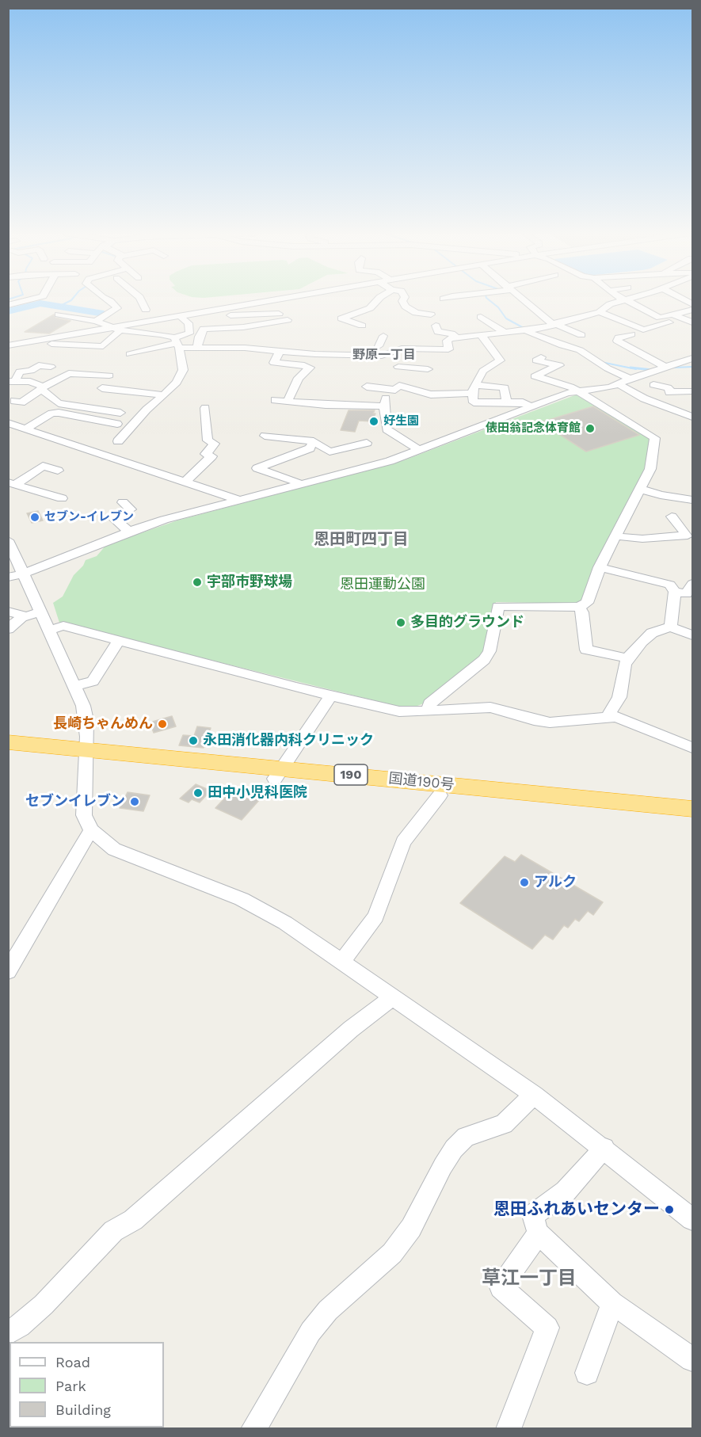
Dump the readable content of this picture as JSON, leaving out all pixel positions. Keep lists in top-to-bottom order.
{
  "streets": {
    "highway": ["190", "国道190号"]
  },
  "districts": ["野原一丁目", "恩田町四丁目", "草江一丁目"],
  "parks": ["恩田運動公園"],
  "places": [
    "好生園",
    "俵田翁記念体育館",
    "セブン-イレブン",
    "宇部市野球場",
    "多目的グラウンド",
    "長崎ちゃんめん",
    "永田消化器内科クリニック",
    "田中小児科医院",
    "セブンイレブン",
    "アルク",
    "恩田ふれあいセンター"
  ],
  "legend": ["Road", "Park", "Building"]
}
